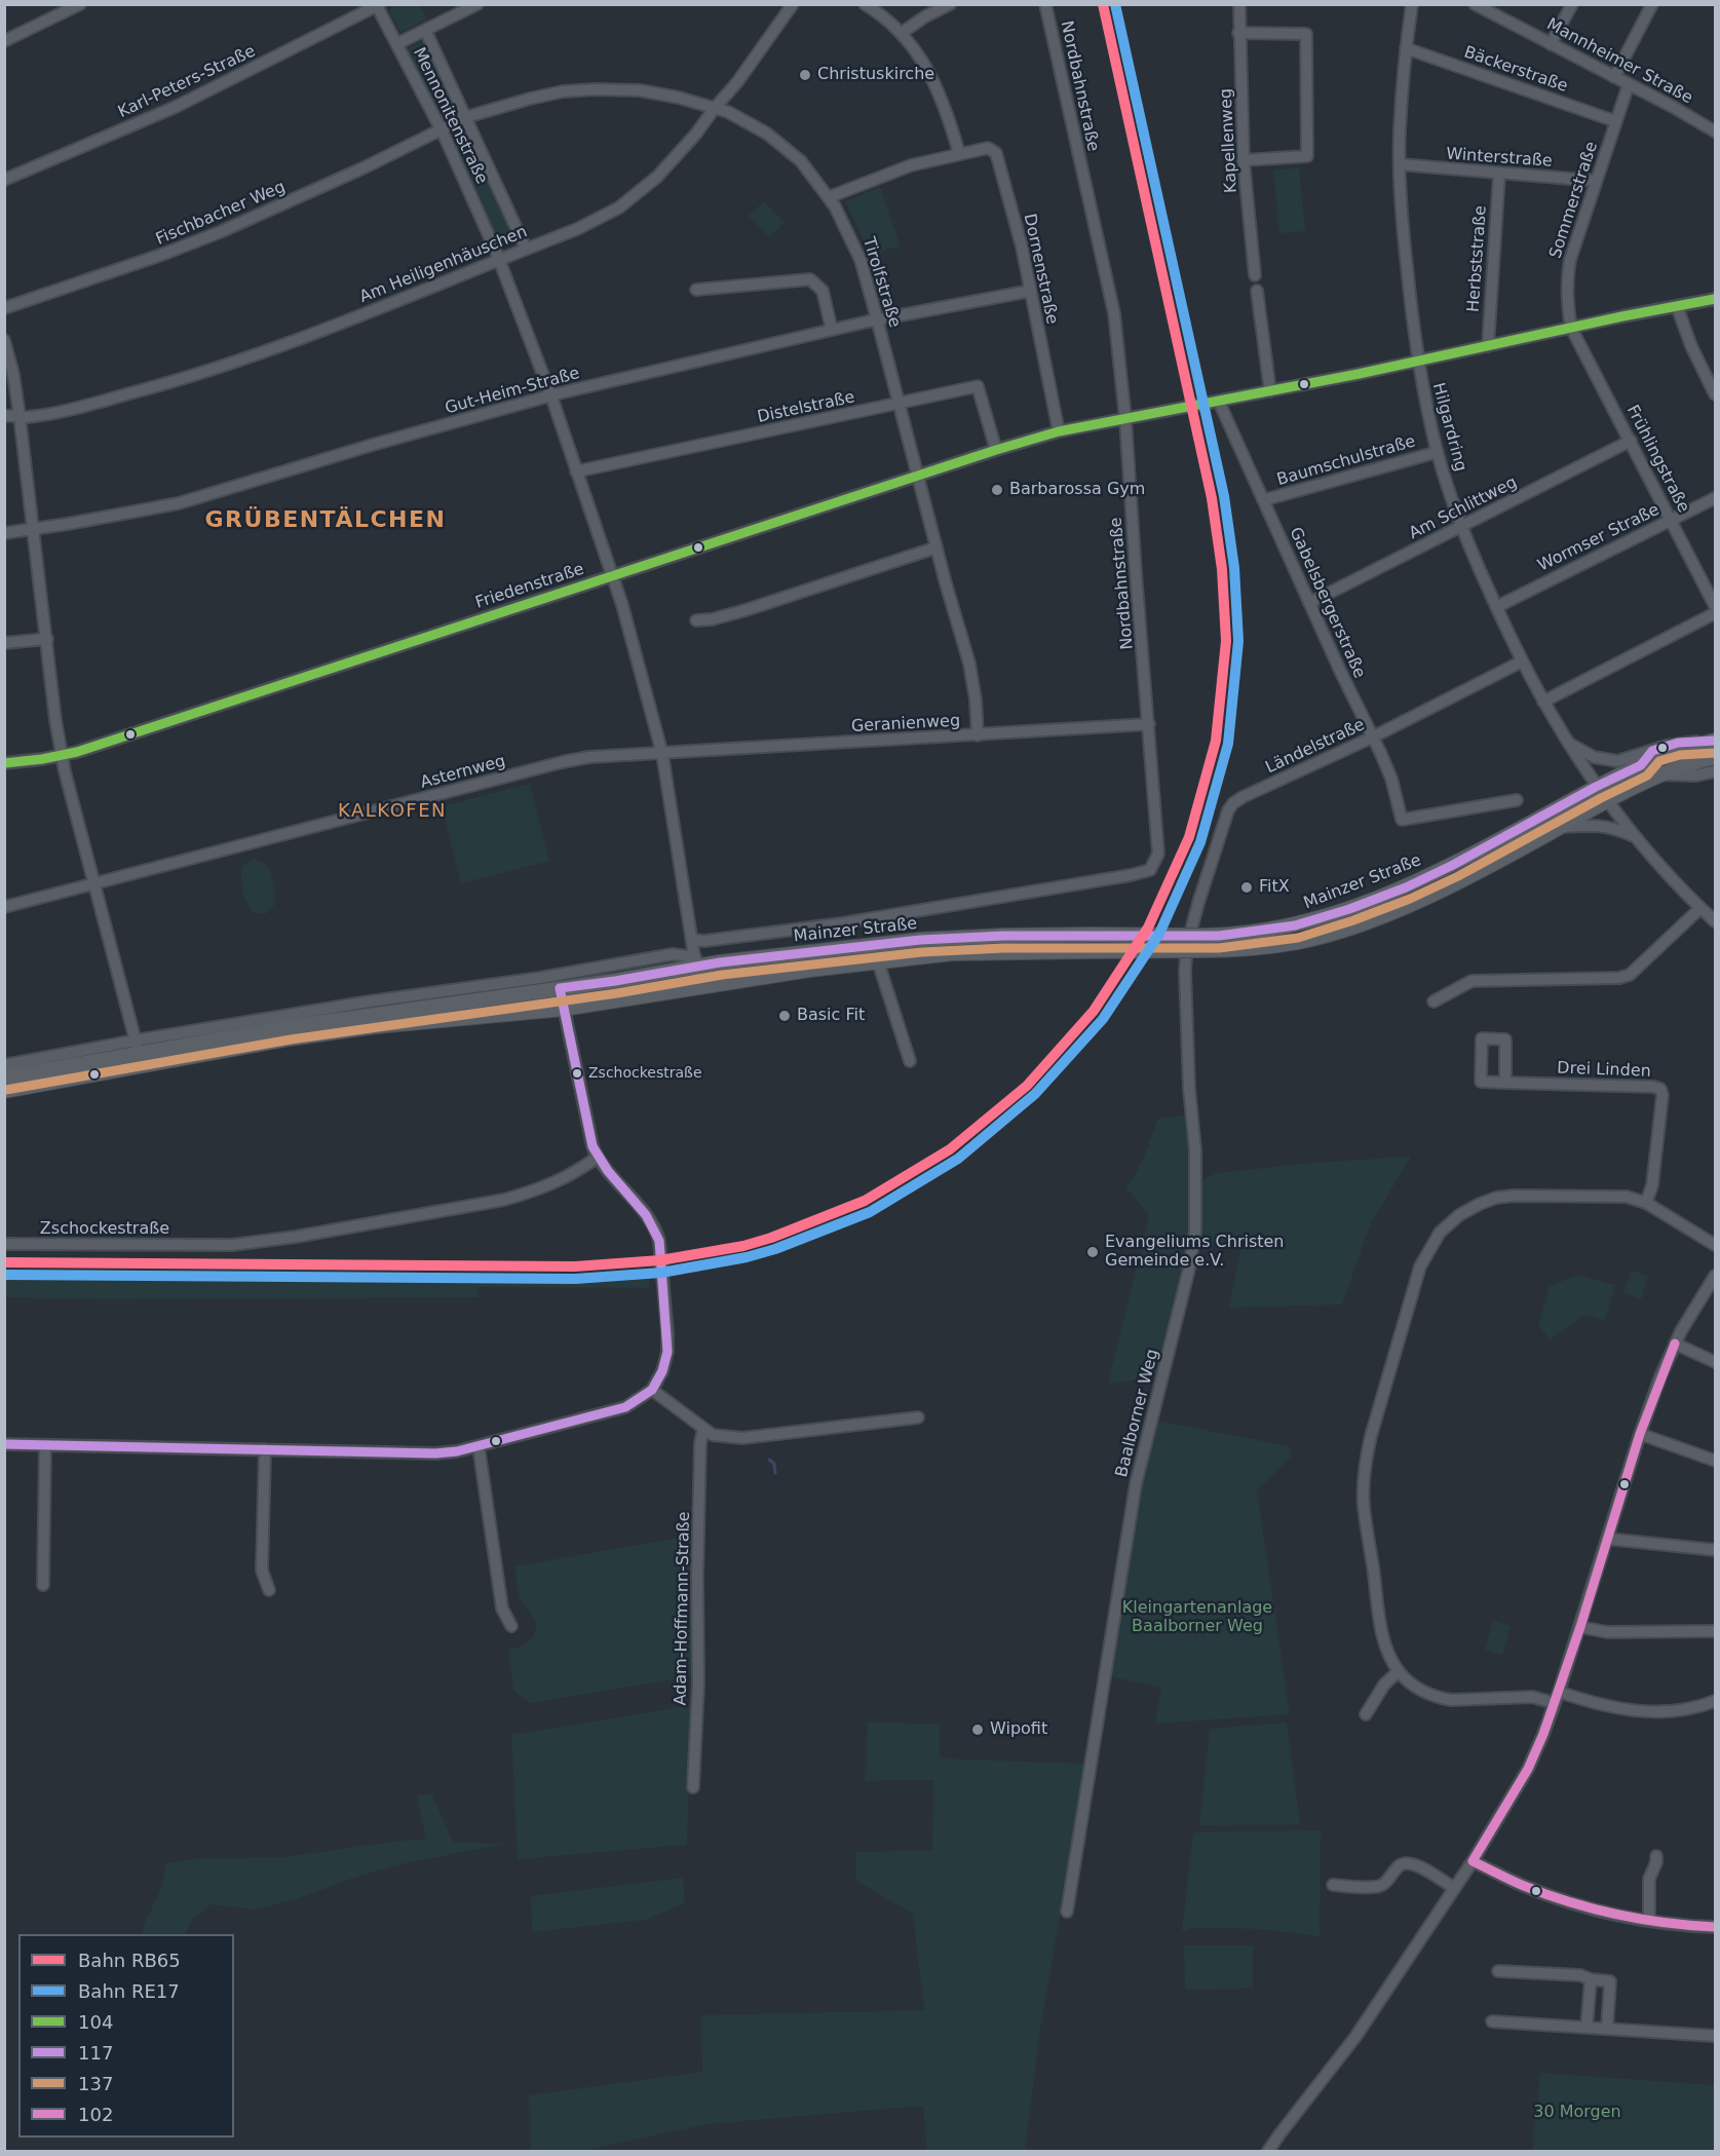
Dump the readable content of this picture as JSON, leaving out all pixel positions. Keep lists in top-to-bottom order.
{
  "streets": {
    "main road": ["Mainzer Straße"],
    "street": [
      "Mannheimer Straße",
      "Bäckerstraße",
      "Karl-Peters-Straße",
      "Nordbahnstraße",
      "Mennonitenstraße",
      "Kapellenweg",
      "Winterstraße",
      "Sommerstraße",
      "Fischbacher Weg",
      "Herbststraße",
      "Am Heiligenhäuschen",
      "Dornenstraße",
      "Tirolfstraße",
      "Gut-Heim-Straße",
      "Distelstraße",
      "Hilgardring",
      "Frühlingstraße",
      "Baumschulstraße",
      "Am Schlittweg",
      "Wormser Straße",
      "Friedenstraße",
      "Gabelsbergerstraße",
      "Geranienweg",
      "Ländelstraße",
      "Asternweg",
      "Drei Linden",
      "Zschockestraße",
      "Baalborner Weg",
      "Adam-Hoffmann-Straße"
    ]
  },
  "crossings": [
    ["Mannheimer Straße", "Sommerstraße"],
    ["Bäckerstraße", "Sommerstraße"],
    ["Bäckerstraße", "Hilgardring"],
    ["Karl-Peters-Straße", "Mennonitenstraße"],
    ["Nordbahnstraße", "Friedenstraße"],
    ["Nordbahnstraße", "Geranienweg"],
    ["Nordbahnstraße", "Mainzer Straße"],
    ["Mennonitenstraße", "Fischbacher Weg"],
    ["Mennonitenstraße", "Am Heiligenhäuschen"],
    ["Mennonitenstraße", "Tirolfstraße"],
    ["Mennonitenstraße", "Gut-Heim-Straße"],
    ["Mennonitenstraße", "Distelstraße"],
    ["Mennonitenstraße", "Friedenstraße"],
    ["Mennonitenstraße", "Geranienweg"],
    ["Mennonitenstraße", "Asternweg"],
    ["Mennonitenstraße", "Mainzer Straße"],
    ["Winterstraße", "Sommerstraße"],
    ["Winterstraße", "Herbststraße"],
    ["Winterstraße", "Hilgardring"],
    ["Sommerstraße", "Frühlingstraße"],
    ["Sommerstraße", "Friedenstraße"],
    ["Fischbacher Weg", "Tirolfstraße"],
    ["Herbststraße", "Friedenstraße"],
    ["Am Heiligenhäuschen", "Tirolfstraße"],
    ["Dornenstraße", "Tirolfstraße"],
    ["Dornenstraße", "Gut-Heim-Straße"],
    ["Dornenstraße", "Friedenstraße"],
    ["Tirolfstraße", "Gut-Heim-Straße"],
    ["Tirolfstraße", "Distelstraße"],
    ["Tirolfstraße", "Friedenstraße"],
    ["Tirolfstraße", "Geranienweg"],
    ["Distelstraße", "Friedenstraße"],
    ["Hilgardring", "Baumschulstraße"],
    ["Hilgardring", "Am Schlittweg"],
    ["Hilgardring", "Wormser Straße"],
    ["Hilgardring", "Friedenstraße"],
    ["Hilgardring", "Ländelstraße"],
    ["Hilgardring", "Mainzer Straße"],
    ["Frühlingstraße", "Am Schlittweg"],
    ["Frühlingstraße", "Wormser Straße"],
    ["Frühlingstraße", "Friedenstraße"],
    ["Baumschulstraße", "Gabelsbergerstraße"],
    ["Am Schlittweg", "Gabelsbergerstraße"],
    ["Friedenstraße", "Gabelsbergerstraße"],
    ["Gabelsbergerstraße", "Ländelstraße"],
    ["Geranienweg", "Asternweg"],
    ["Ländelstraße", "Baalborner Weg"]
  ],
  "districts": ["GRÜBENTÄLCHEN", "KALKOFEN"],
  "parks": ["Kleingartenanlage Baalborner Weg", "30 Morgen"],
  "places": [
    "Christuskirche",
    "Barbarossa Gym",
    "FitX",
    "Basic Fit",
    "Zschockestraße",
    "Evangeliums Christen Gemeinde e.V.",
    "Wipofit"
  ],
  "lines": [
    "rail line RB65",
    "rail line RE17",
    "transit line 104",
    "transit line 117",
    "transit line 137",
    "transit line 102"
  ],
  "legend": [
    "Bahn RB65",
    "Bahn RE17",
    "104",
    "117",
    "137",
    "102"
  ]
}
